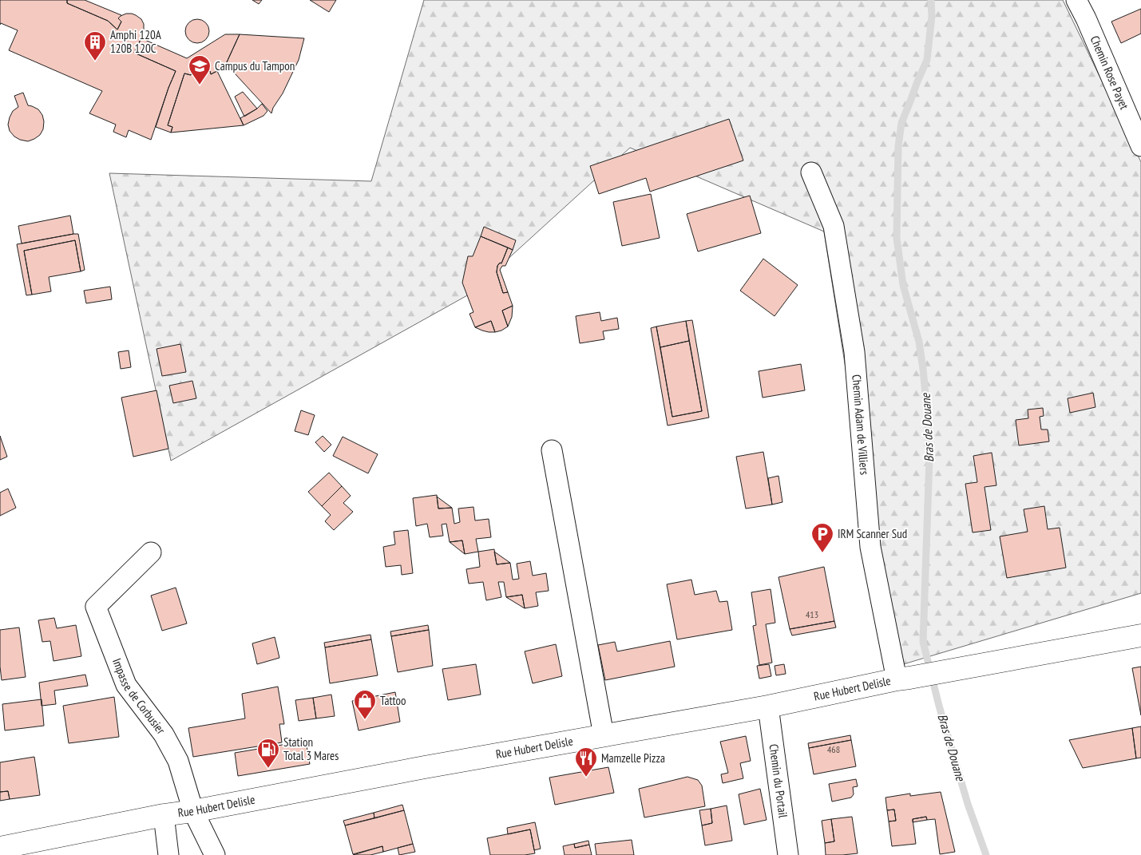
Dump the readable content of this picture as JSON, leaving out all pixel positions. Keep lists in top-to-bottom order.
{
  "streets": {
    "main road": ["Rue Hubert Delisle"],
    "street": [
      "Chemin Rose Payet",
      "Chemin Adam de Villiers",
      "Impasse de Corbusier",
      "Chemin du Portail"
    ]
  },
  "crossings": [
    ["Chemin Adam de Villiers", "Rue Hubert Delisle"],
    ["Rue Hubert Delisle", "Impasse de Corbusier"],
    ["Rue Hubert Delisle", "Chemin du Portail"]
  ],
  "water": ["Bras de Douane"],
  "places": {
    "building": ["Amphi 120A 120B 120C"],
    "school or university": ["Campus du Tampon"],
    "parking": ["IRM Scanner Sud"],
    "shop": ["Tattoo"],
    "fuel station": ["Station Total 3 Mares"],
    "restaurant": ["Mamzelle Pizza"]
  },
  "house_numbers": ["413", "468"]
}
